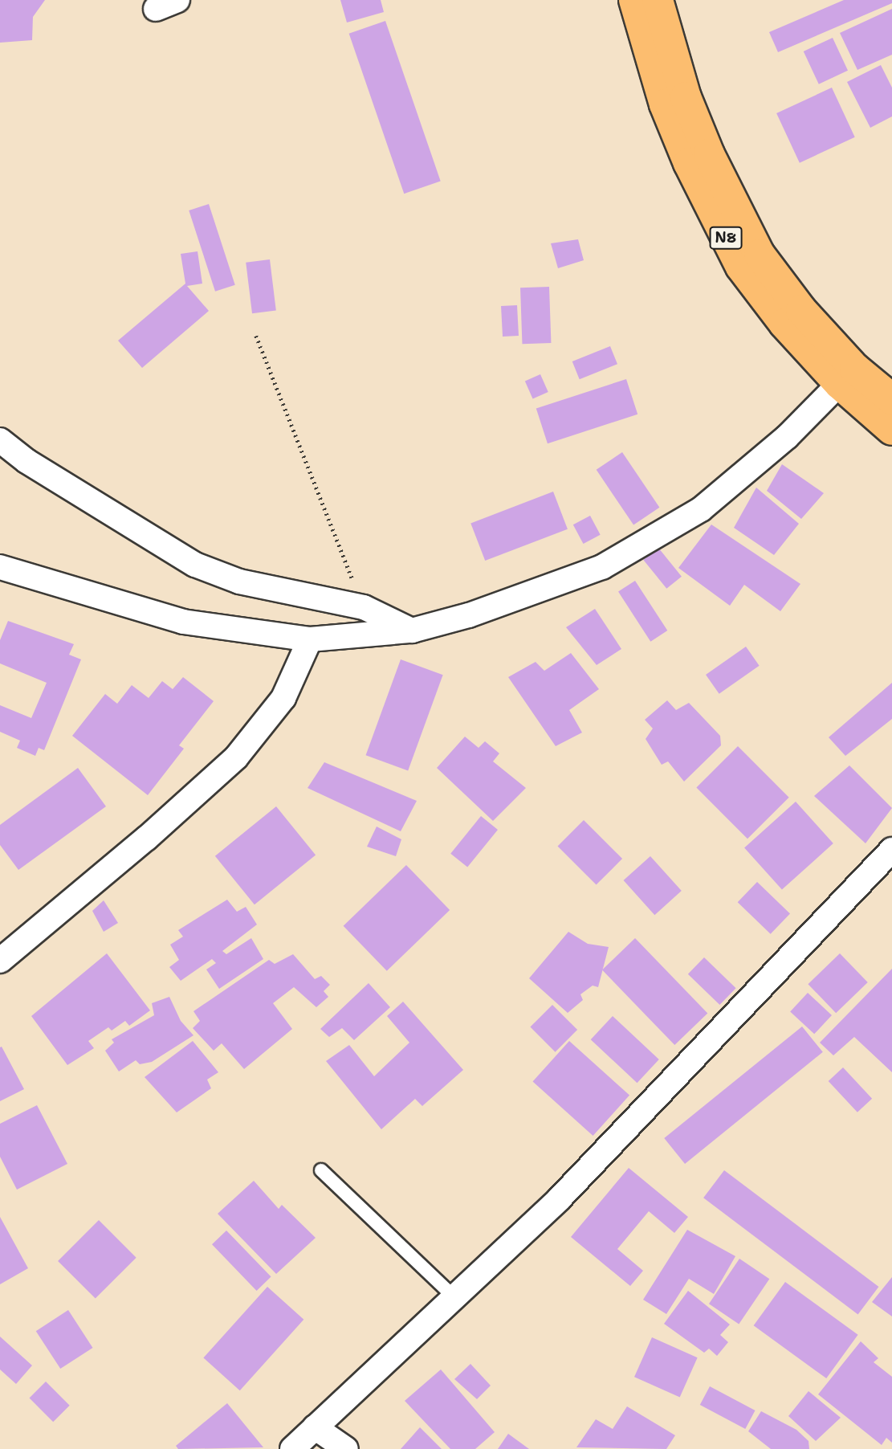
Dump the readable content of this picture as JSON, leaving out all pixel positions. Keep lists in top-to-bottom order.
{
  "streets": {
    "highway": ["N8"]
  }
}
